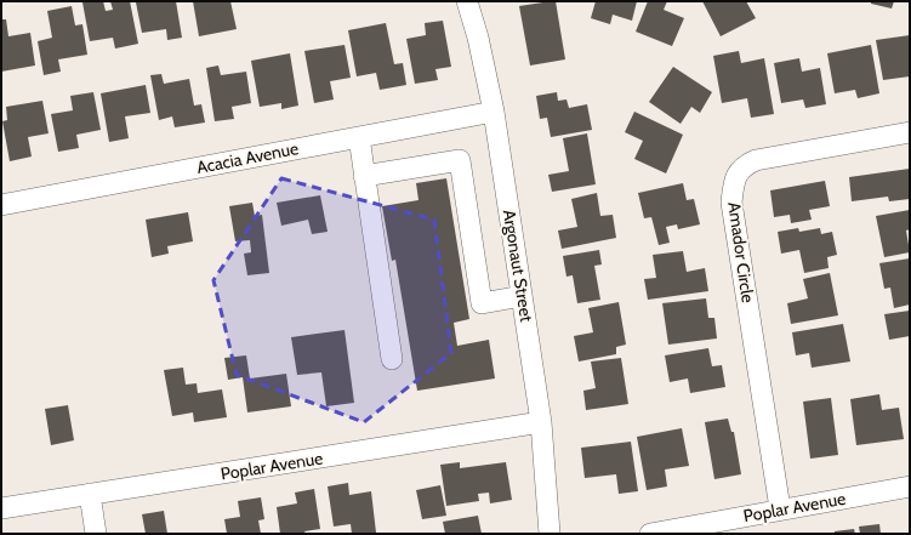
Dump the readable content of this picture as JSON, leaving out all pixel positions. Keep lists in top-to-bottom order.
{
  "streets": {
    "street": [
      "Acacia Avenue",
      "Amador Circle",
      "Argonaut Street",
      "Poplar Avenue"
    ]
  },
  "crossings": [
    ["Acacia Avenue", "Argonaut Street"],
    ["Amador Circle", "Poplar Avenue"],
    ["Argonaut Street", "Poplar Avenue"]
  ]
}
